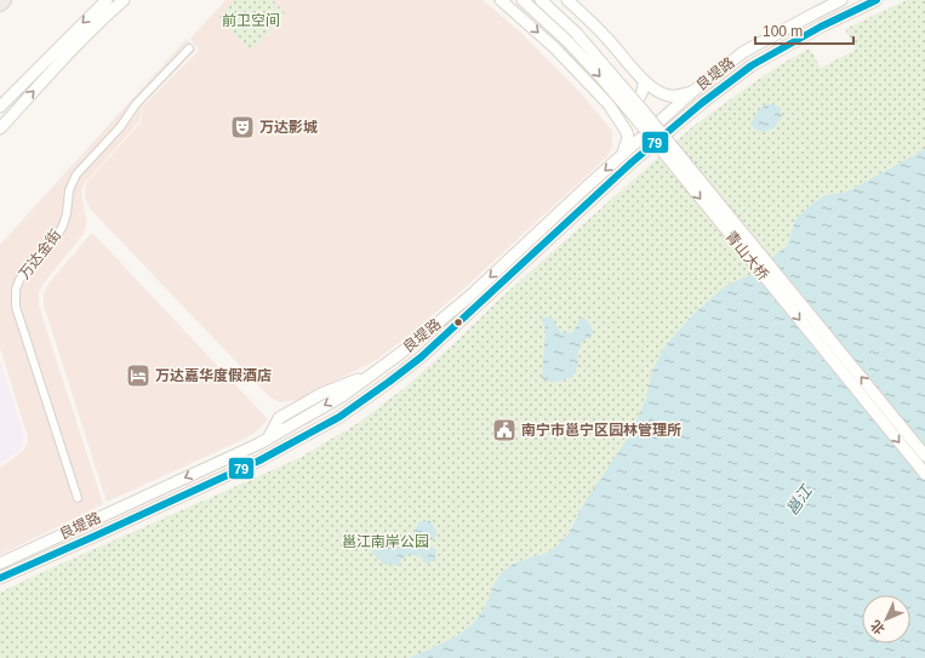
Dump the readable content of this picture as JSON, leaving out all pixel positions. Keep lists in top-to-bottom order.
{
  "streets": {
    "main road": ["良堤路", "青山大桥"],
    "street": ["万达金街"]
  },
  "water": ["邕江"],
  "parks": ["前卫空间", "邕江南岸公园"],
  "places": {
    "theatre": ["万达影城"],
    "hotel": ["万达嘉华度假酒店"],
    "public building": ["南宁市邕宁区园林管理所"]
  },
  "lines": ["transit line 79"],
  "scale_bar": "100 m",
  "north": "bottom left"
}
